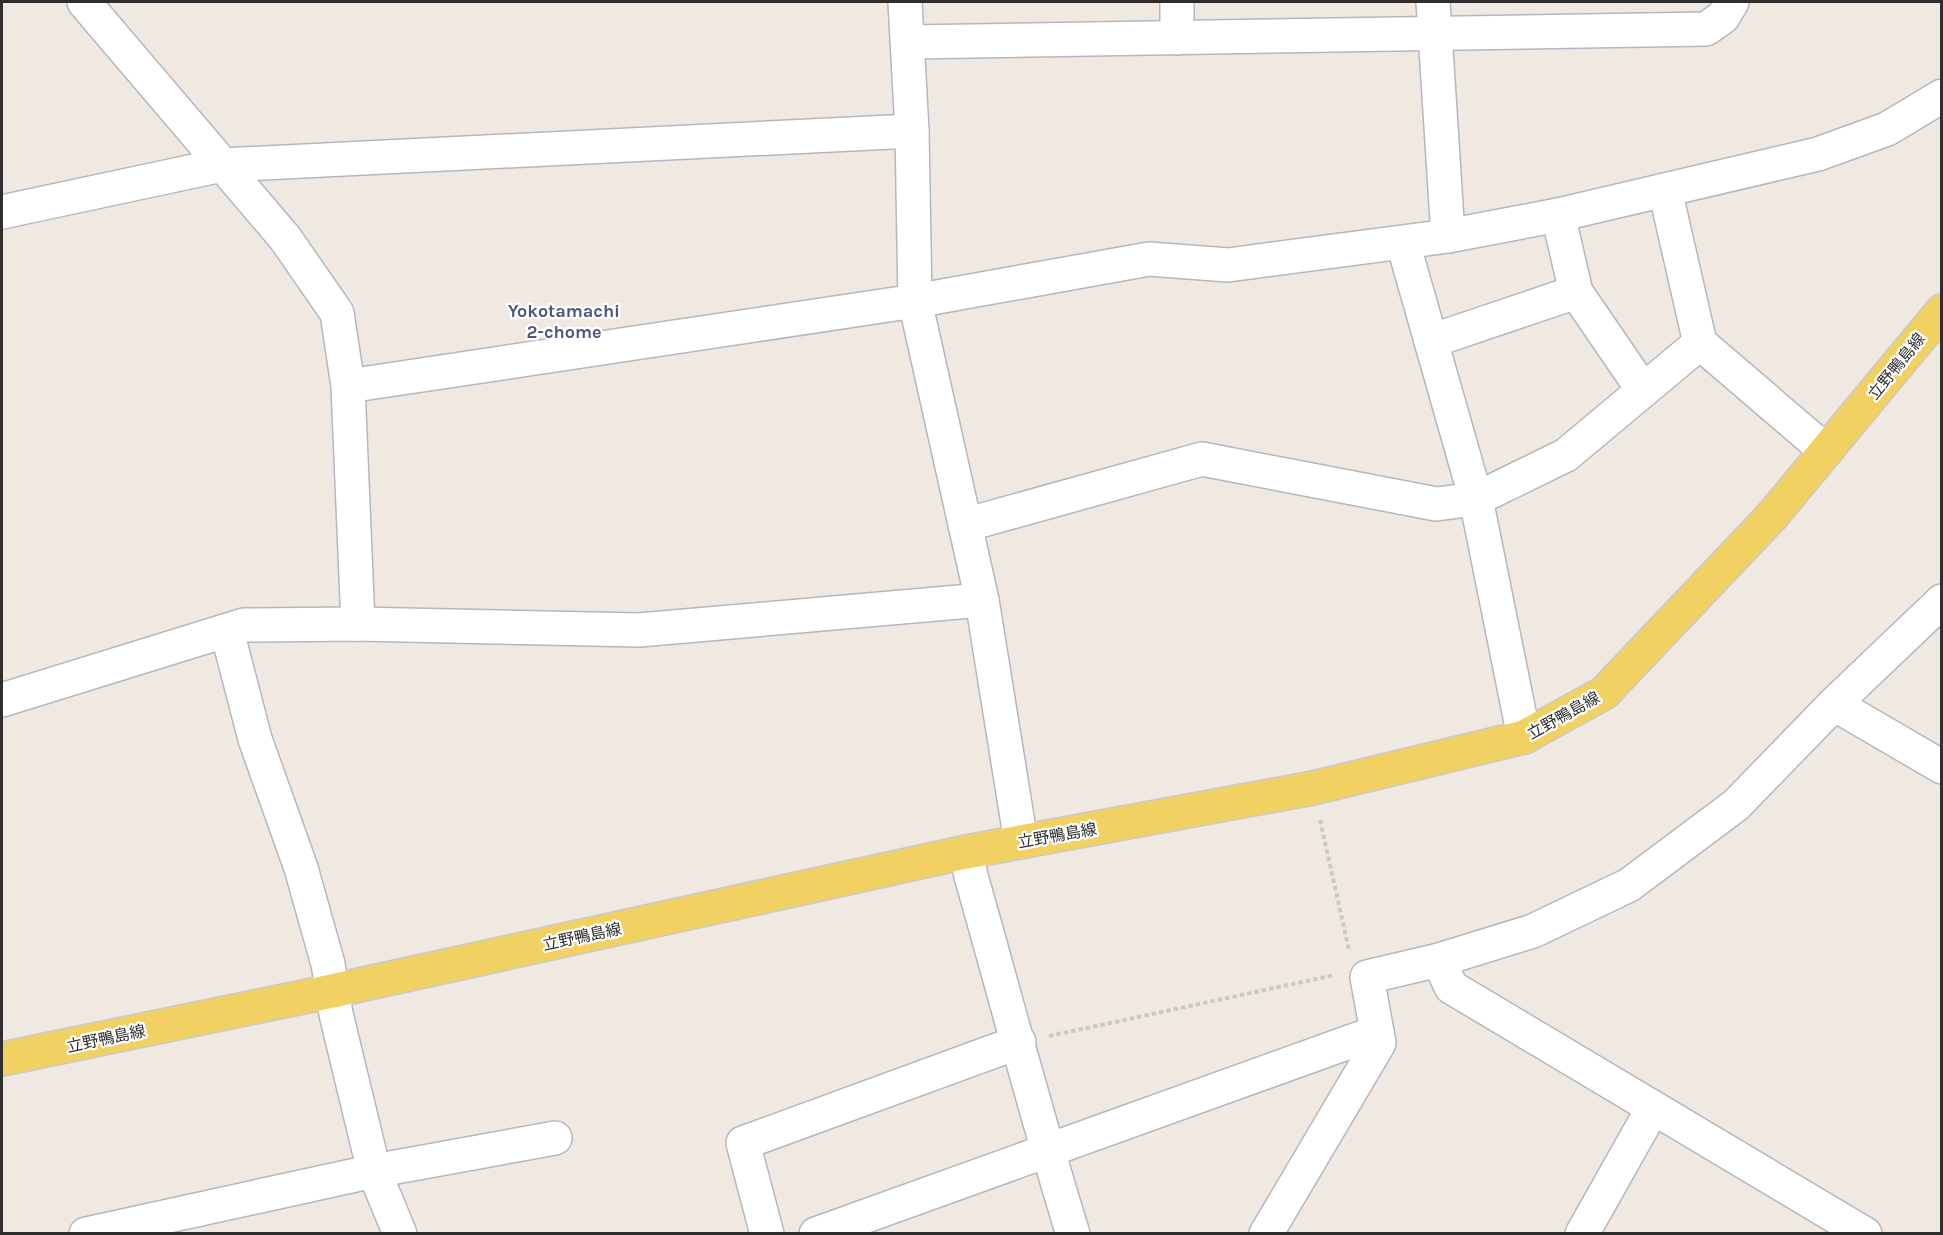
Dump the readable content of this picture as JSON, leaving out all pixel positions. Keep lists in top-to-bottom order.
{
  "streets": {
    "main road": ["立野鴨島線"]
  },
  "districts": ["Yokotamachi 2-chome"]
}
